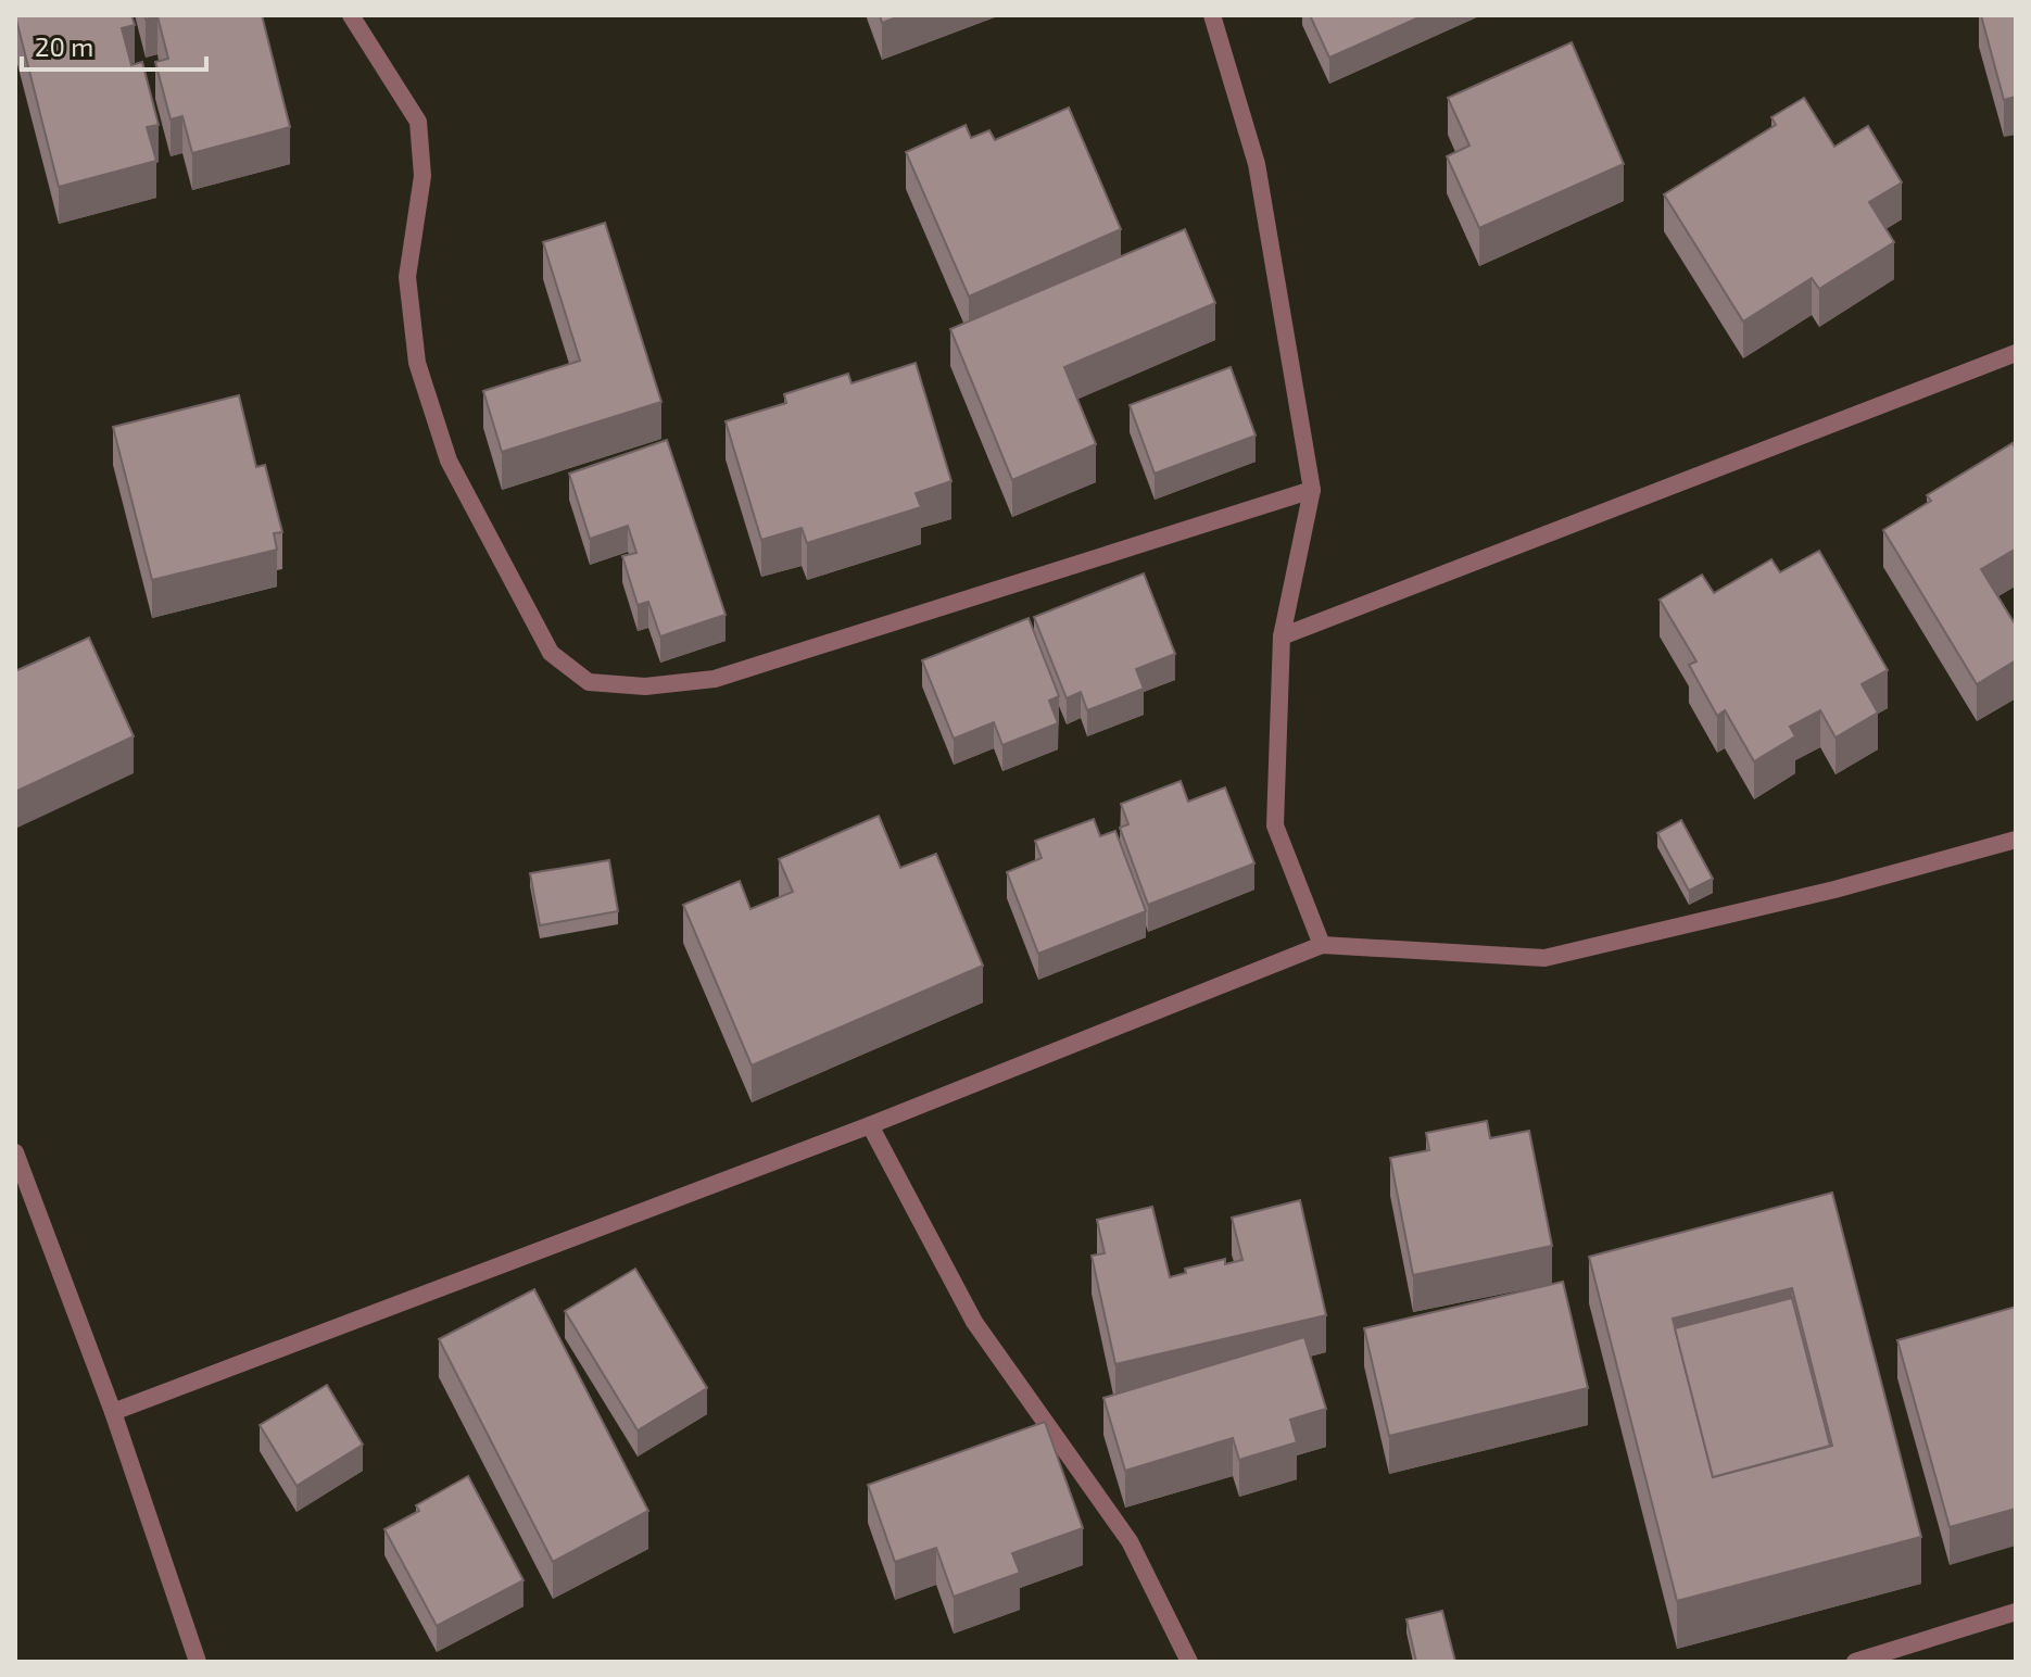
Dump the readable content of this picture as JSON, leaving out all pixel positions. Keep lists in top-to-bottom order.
{
  "scale_bar": "20 m"
}
